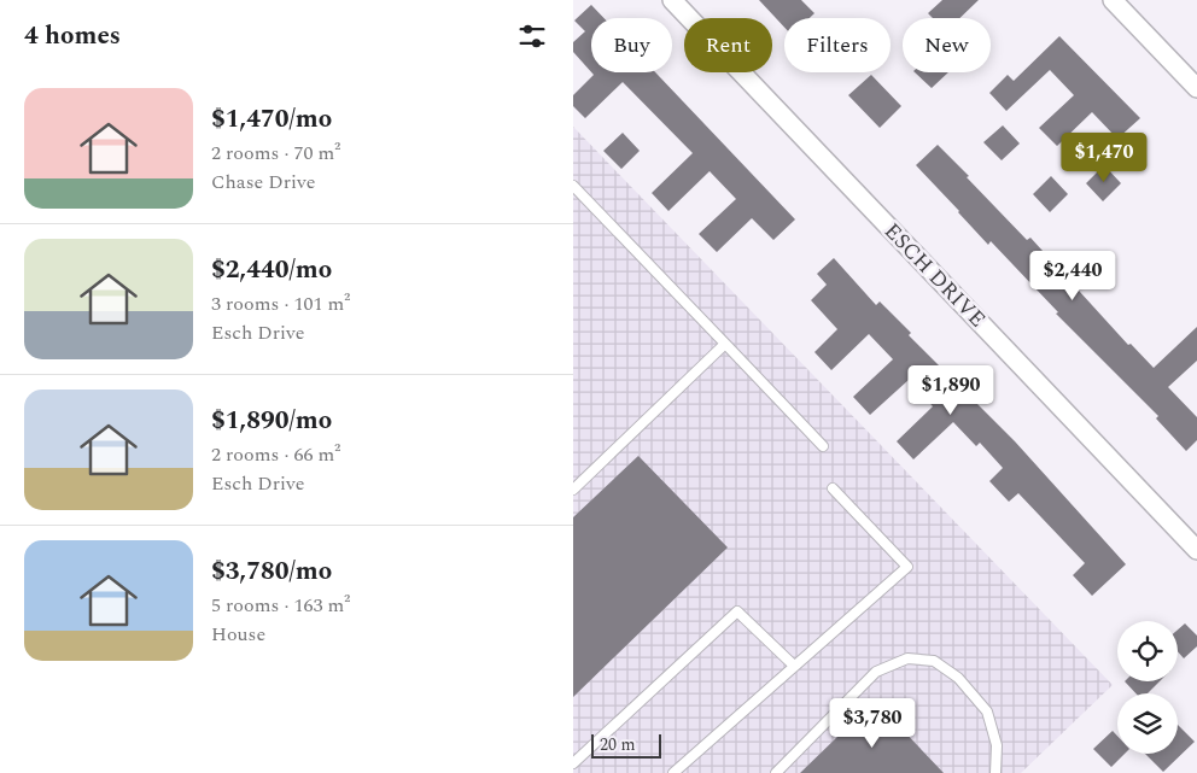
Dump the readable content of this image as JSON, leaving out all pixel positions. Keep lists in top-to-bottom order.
{
  "streets": {
    "street": ["ESCH DRIVE"]
  },
  "scale_bar": "20 m",
  "page": {
    "heading": "4 homes",
    "chip": [
      "Buy",
      "Rent",
      "Filters",
      "New"
    ],
    "list": [
      {
        "name": "$1,470/mo",
        "note": "2 rooms · 70 m² · Chase Drive"
      },
      {
        "name": "$2,440/mo",
        "note": "3 rooms · 101 m² · Esch Drive"
      },
      {
        "name": "$1,890/mo",
        "note": "2 rooms · 66 m² · Esch Drive"
      },
      {
        "name": "$3,780/mo",
        "note": "5 rooms · 163 m² · House"
      }
    ],
    "price": [
      "$1,470",
      "$2,440",
      "$1,890",
      "$3,780"
    ],
    "scale": "20 m"
  }
}
